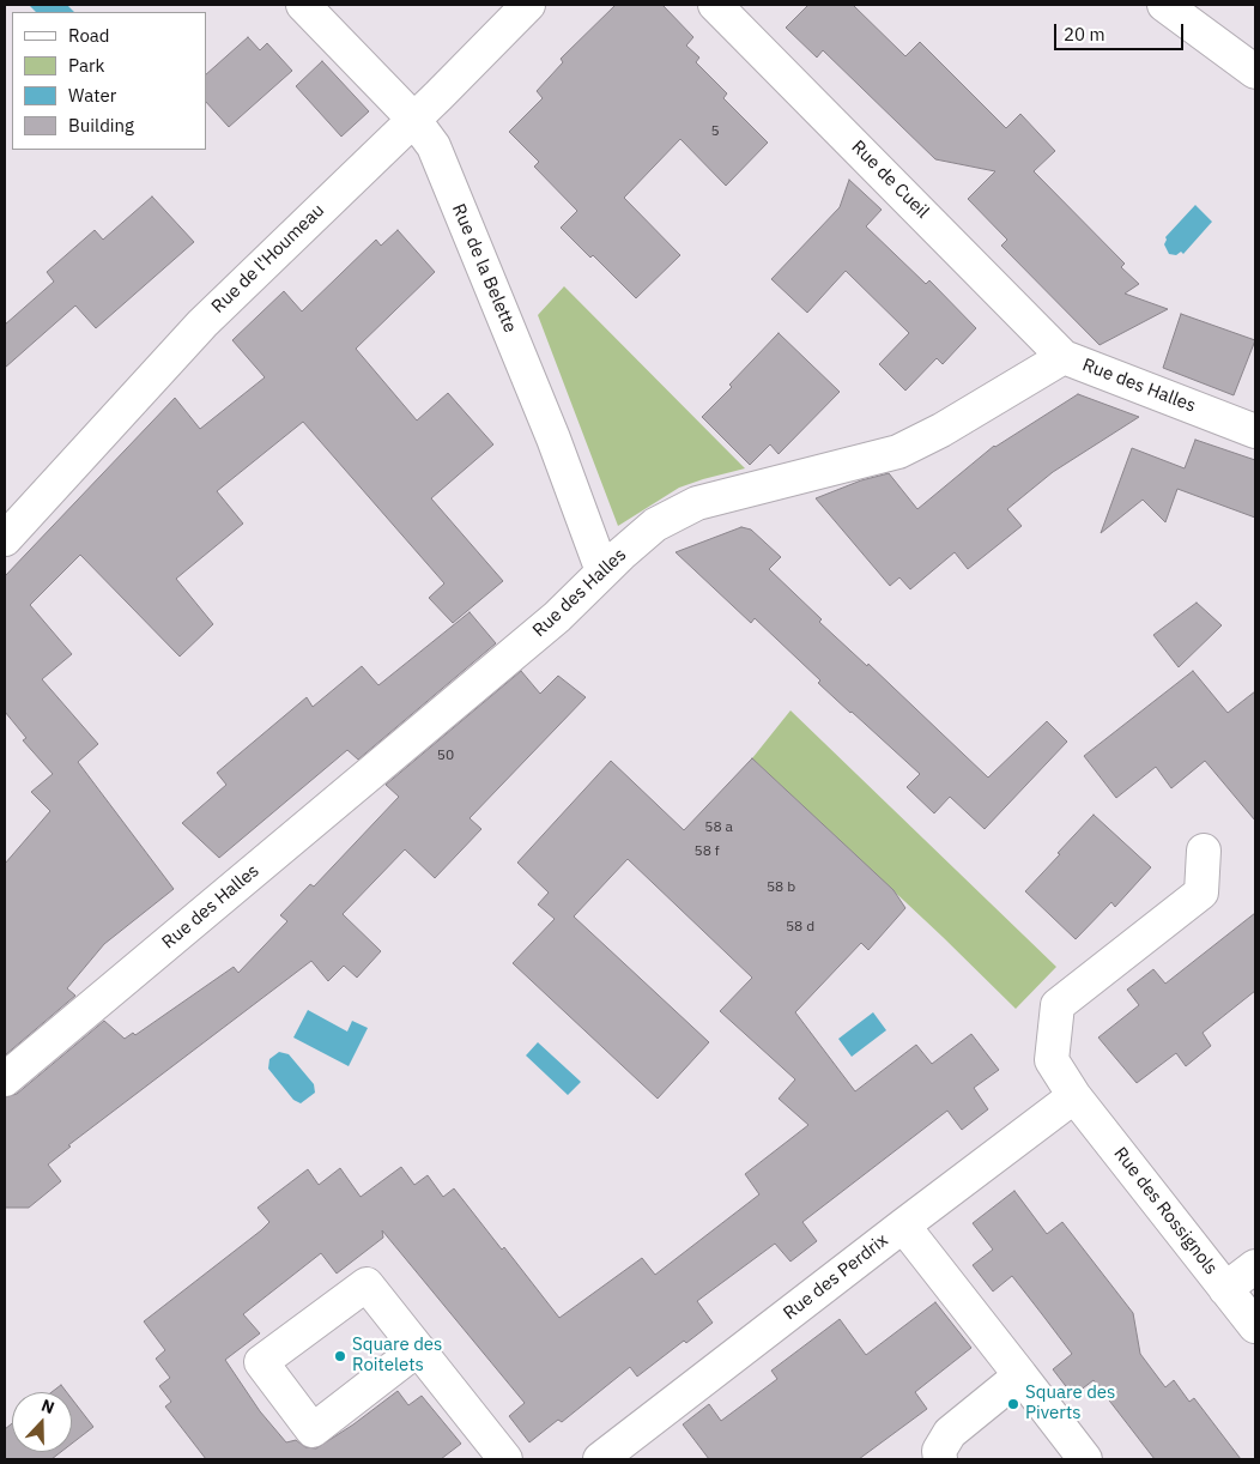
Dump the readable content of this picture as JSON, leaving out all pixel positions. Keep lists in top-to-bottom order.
{
  "streets": {
    "main road": [
      "Rue de Cueil",
      "Rue de l'Houmeau",
      "Rue de la Belette",
      "Rue des Halles",
      "Rue des Rossignols",
      "Rue des Perdrix"
    ]
  },
  "crossings": [
    ["Rue de Cueil", "Rue des Halles"],
    ["Rue de l'Houmeau", "Rue de la Belette"],
    ["Rue de la Belette", "Rue des Halles"],
    ["Rue des Rossignols", "Rue des Perdrix"]
  ],
  "places": ["Square des Roitelets", "Square des Piverts"],
  "house_numbers": [
    "5",
    "50",
    "58 a",
    "58 f",
    "58 b",
    "58 d"
  ],
  "legend": [
    "Road",
    "Park",
    "Water",
    "Building"
  ],
  "scale_bar": "20 m",
  "north": "top"
}
